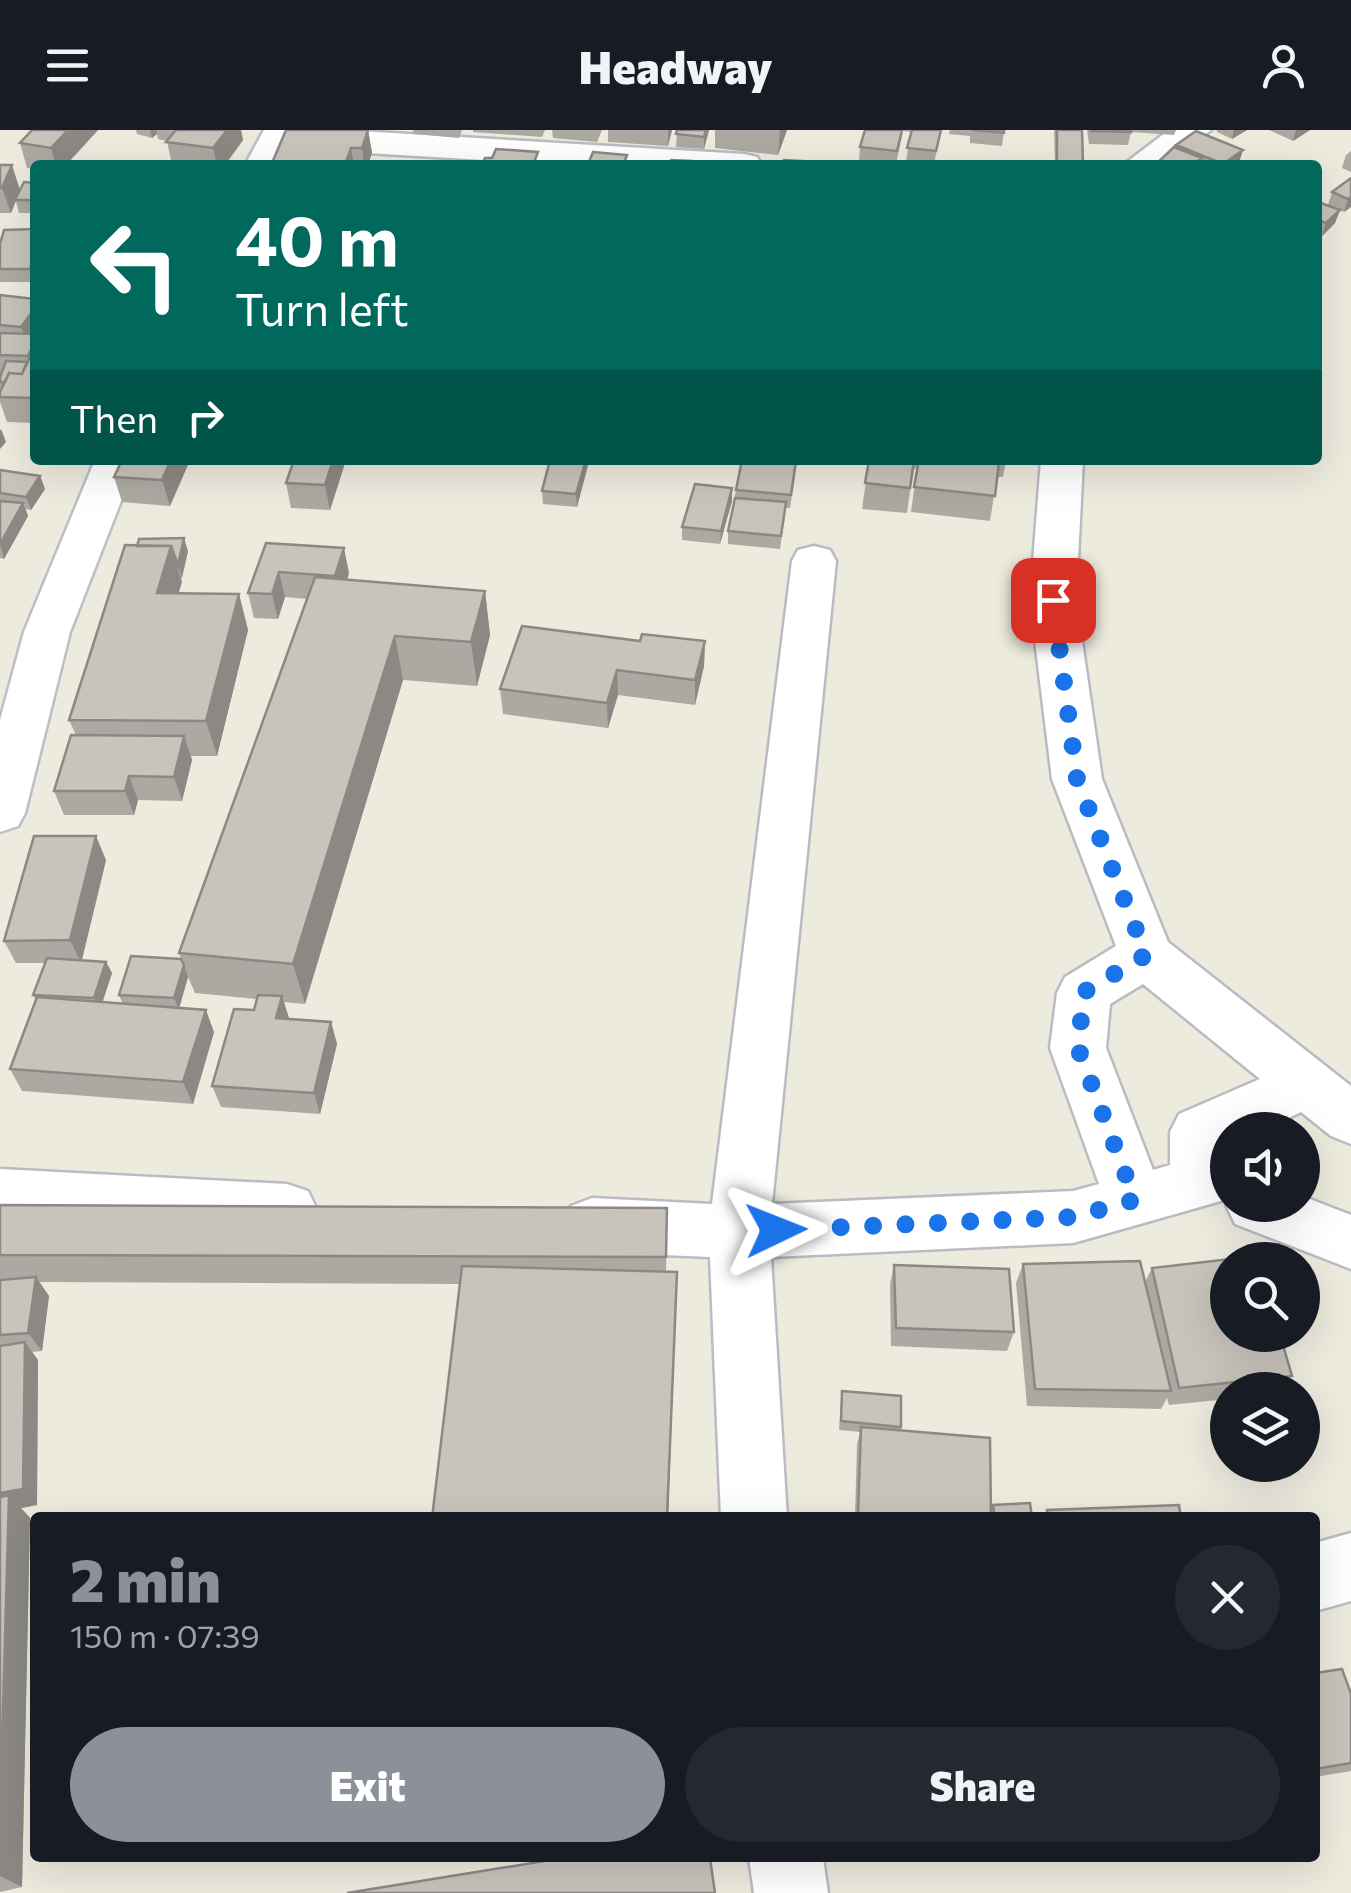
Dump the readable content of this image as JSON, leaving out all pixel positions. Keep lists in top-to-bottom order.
{
  "page": {
    "header": "Headway",
    "turn": ["40 m", "Turn left"],
    "then": "Then",
    "heading": ["2 min", "150 m · 07:39"],
    "buttons": ["Exit", "Share"]
  }
}
